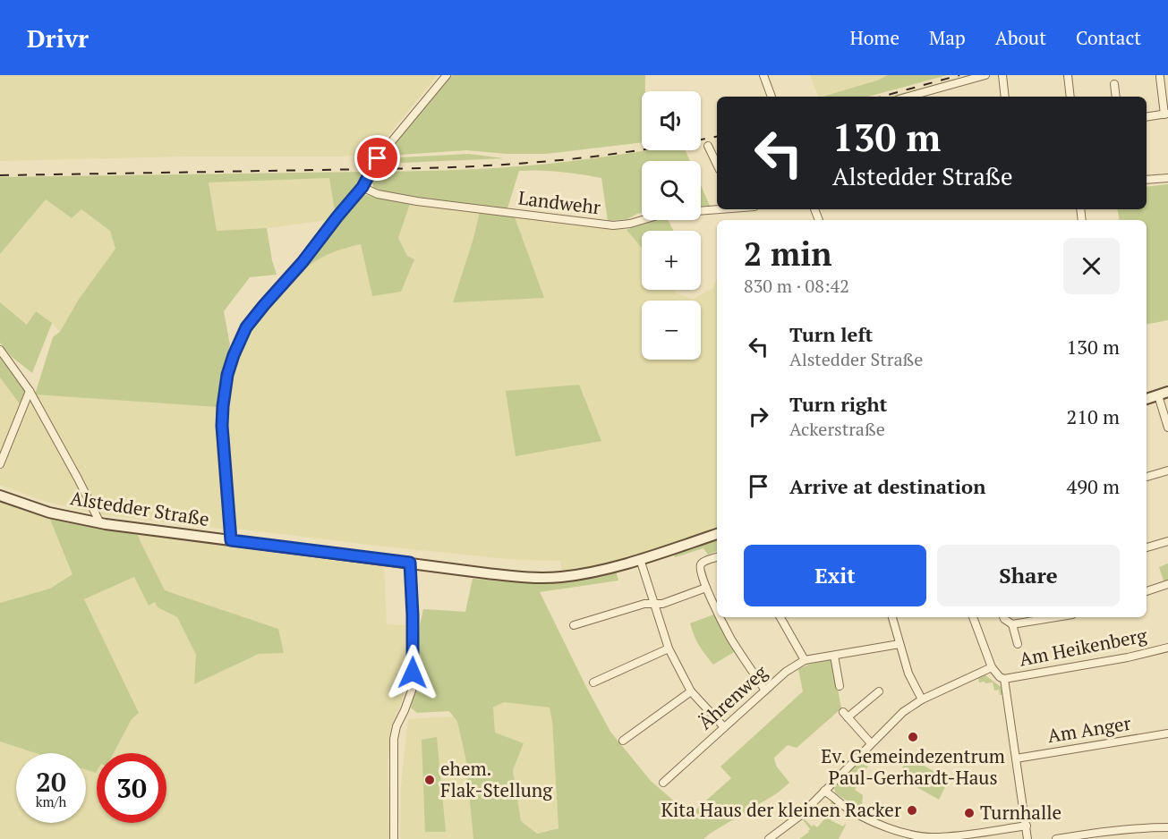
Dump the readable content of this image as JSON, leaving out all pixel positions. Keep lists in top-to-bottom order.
{
  "streets": {
    "street": [
      "Landwehr",
      "Alstedder Straße",
      "Am Heikenberg",
      "Ährenweg",
      "Am Anger"
    ]
  },
  "places": [
    "Ev. Gemeindezentrum Paul-Gerhardt-Haus",
    "ehem. Flak-Stellung",
    "Kita Haus der kleinen Racker",
    "Turnhalle"
  ],
  "page": {
    "header": "Drivr",
    "nav": [
      "Home",
      "Map",
      "About",
      "Contact"
    ],
    "map_buttons": ["+", "−"],
    "turn": ["130 m", "Alstedder Straße"],
    "heading": ["2 min", "830 m · 08:42"],
    "list": [
      {
        "name": "Turn left",
        "note": "Alstedder Straße",
        "value": "130 m"
      },
      {
        "name": "Turn right",
        "note": "Ackerstraße",
        "value": "210 m"
      },
      {
        "name": "Arrive at destination",
        "value": "490 m"
      }
    ],
    "buttons": ["Exit", "Share"],
    "speed": "20 km/h",
    "limit": "30"
  }
}
